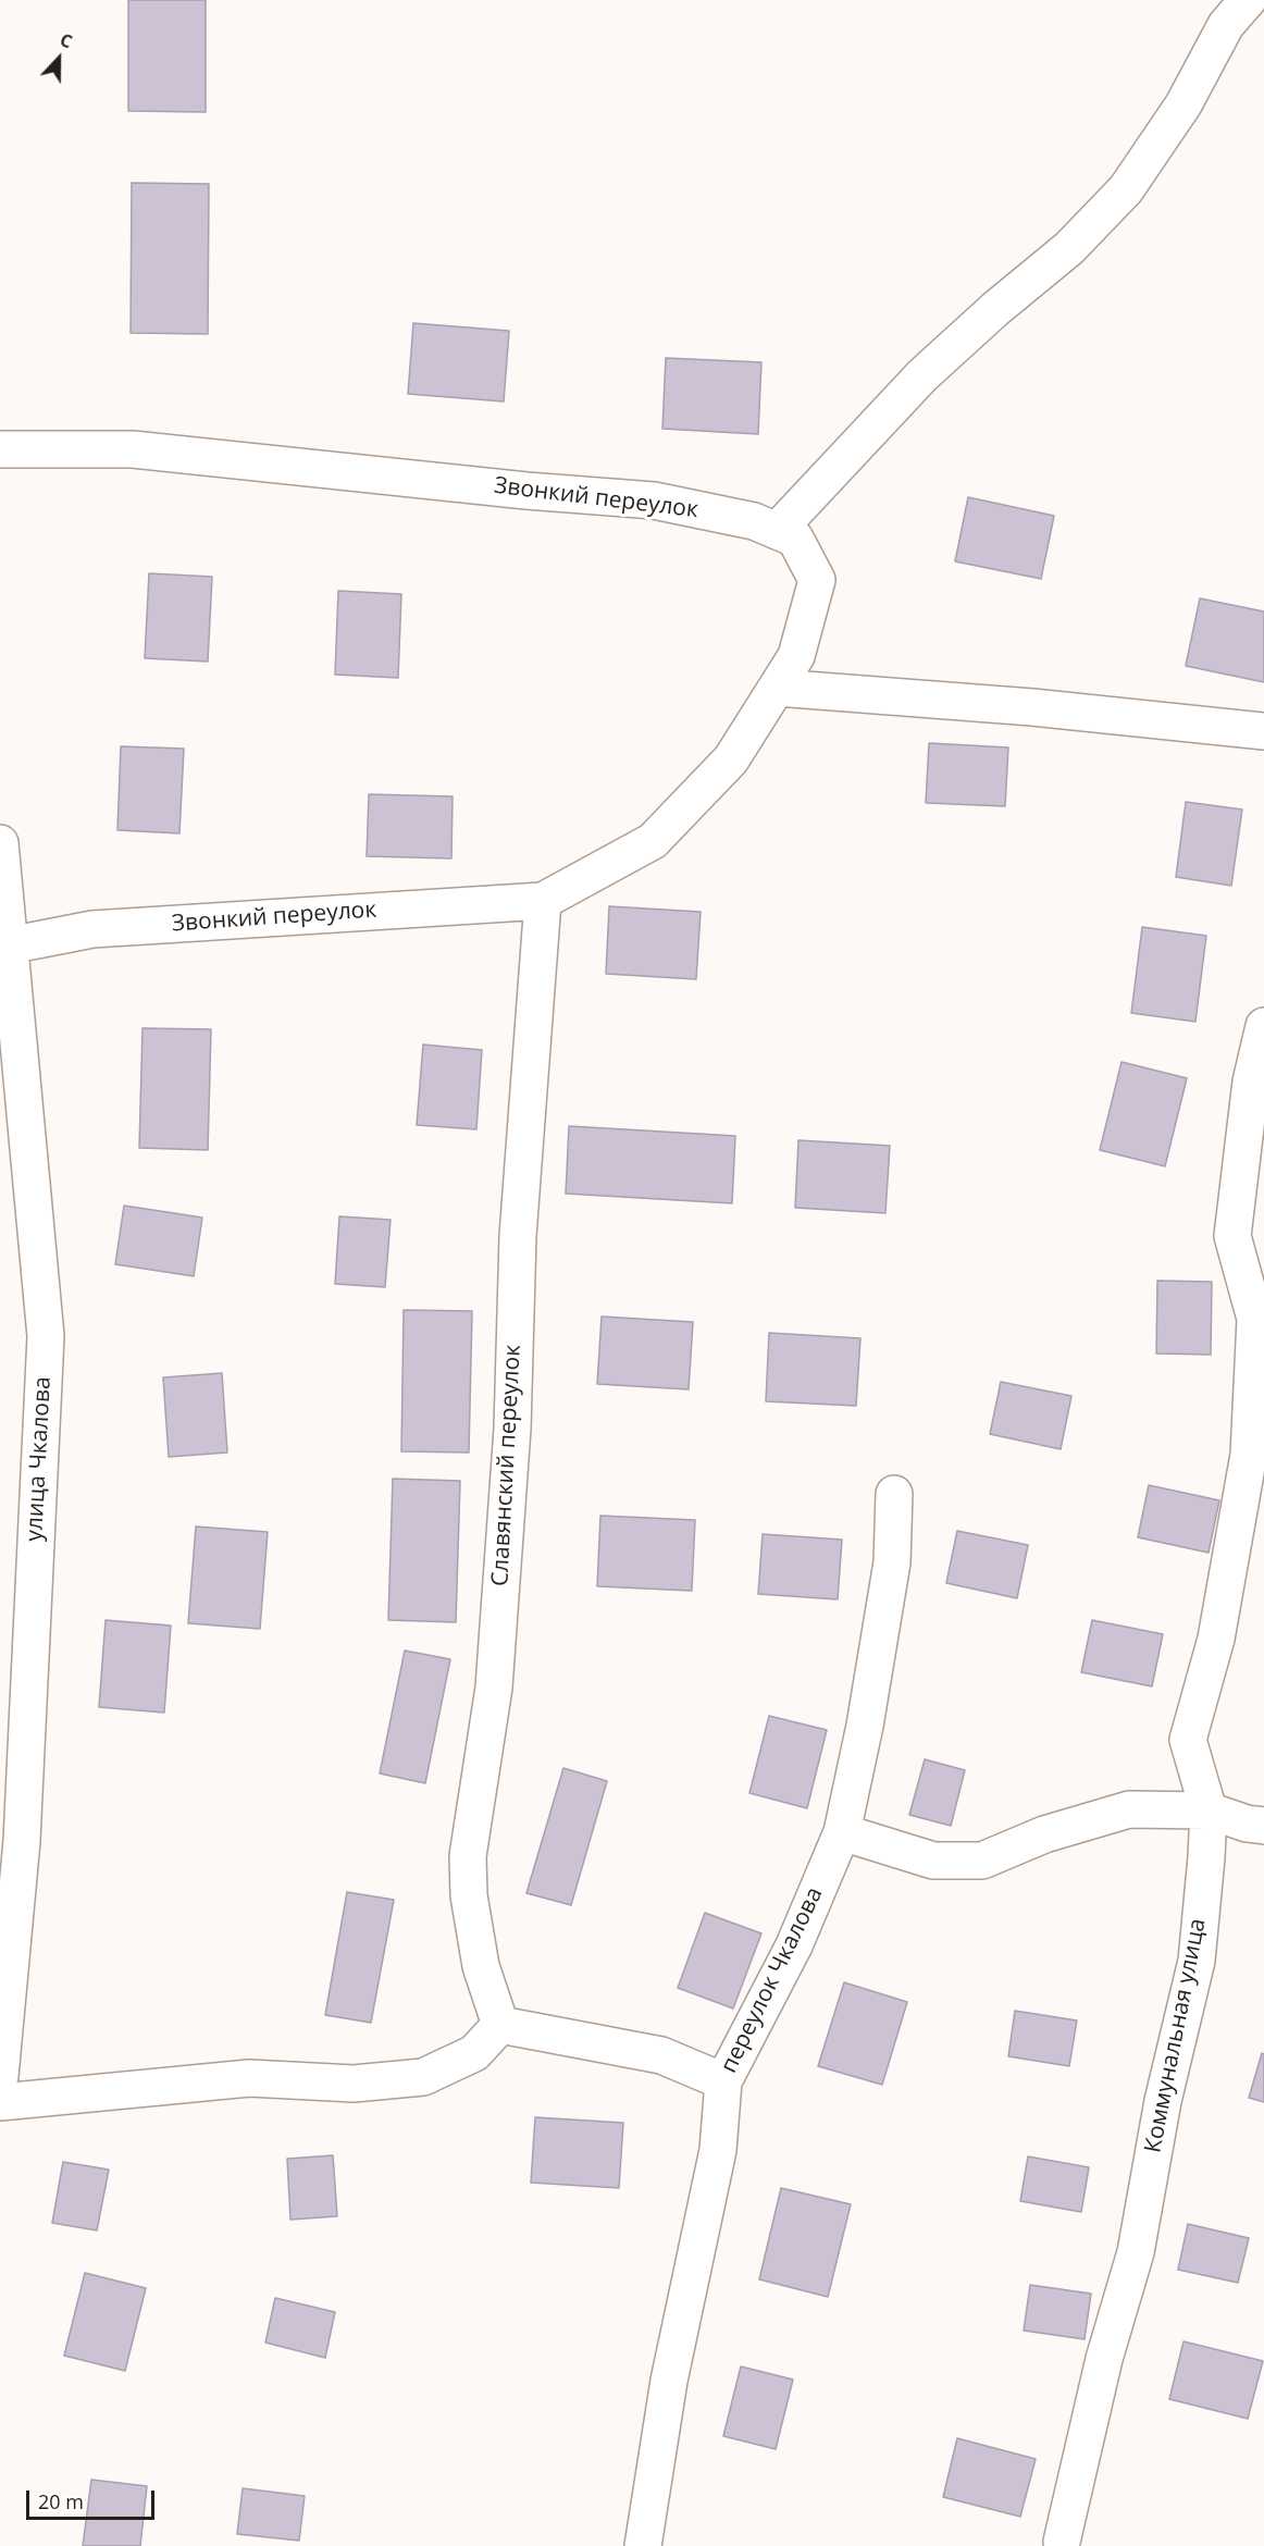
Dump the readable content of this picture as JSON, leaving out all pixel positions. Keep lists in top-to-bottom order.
{
  "streets": {
    "street": [
      "Звонкий переулок",
      "улица Чкалова",
      "Славянский переулок",
      "переулок Чкалова",
      "Коммунальная улица"
    ]
  },
  "crossings": [
    ["Звонкий переулок", "улица Чкалова"],
    ["Звонкий переулок", "Славянский переулок"]
  ],
  "scale_bar": "20 m",
  "north": "top"
}
